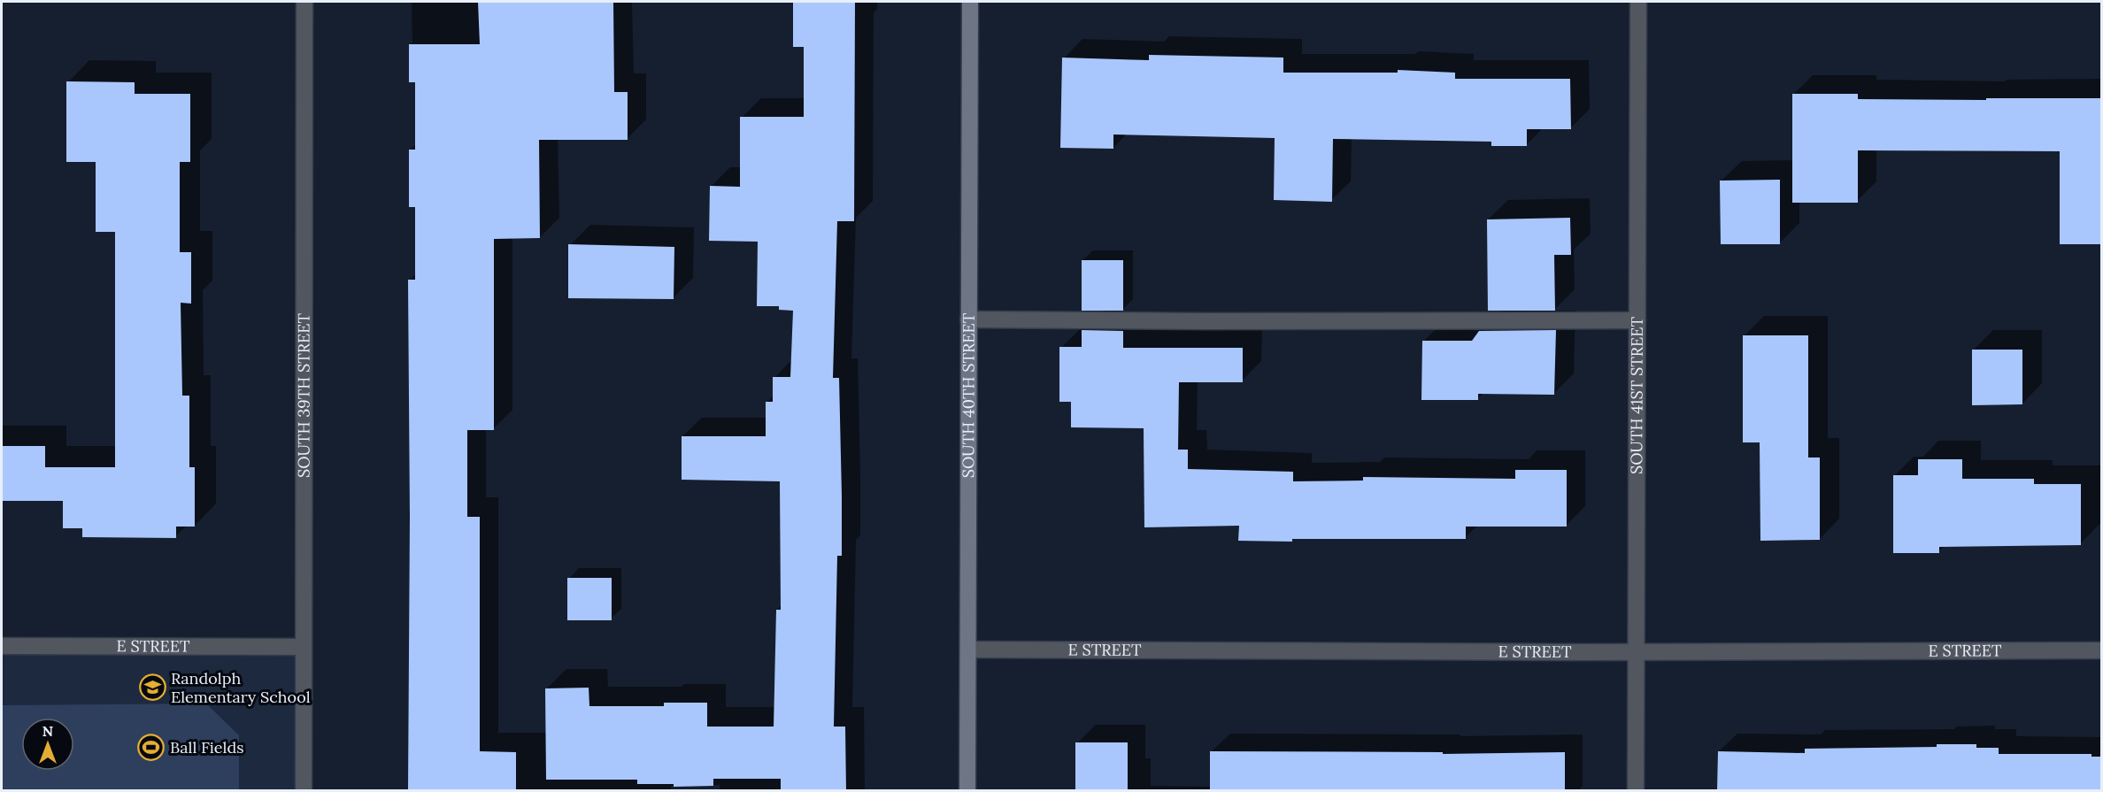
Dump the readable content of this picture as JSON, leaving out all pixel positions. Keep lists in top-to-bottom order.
{
  "streets": {
    "main road": ["SOUTH 40TH STREET"],
    "street": ["SOUTH 39TH STREET", "SOUTH 41ST STREET", "E STREET"]
  },
  "crossings": [
    ["SOUTH 39TH STREET", "E STREET"],
    ["SOUTH 40TH STREET", "E STREET"],
    ["SOUTH 41ST STREET", "E STREET"]
  ],
  "places": {
    "school or university": ["Randolph Elementary School"],
    "sports": ["Ball Fields"]
  },
  "north": "top"
}
